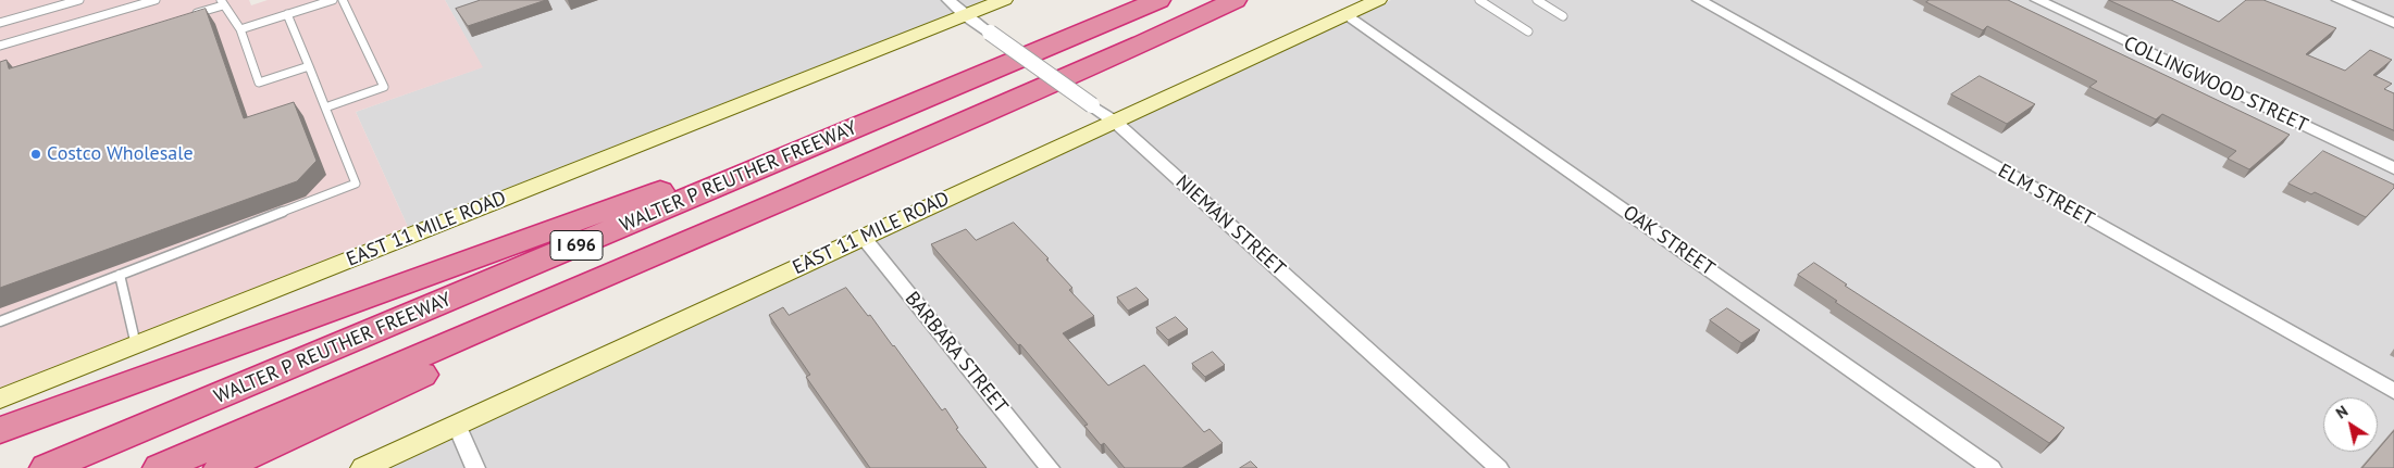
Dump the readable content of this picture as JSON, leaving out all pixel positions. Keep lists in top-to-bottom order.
{
  "streets": {
    "highway": ["WALTER P REUTHER FREEWAY", "I 696"],
    "main road": ["EAST 11 MILE ROAD"],
    "street": [
      "COLLINGWOOD STREET",
      "ELM STREET",
      "NIEMAN STREET",
      "OAK STREET",
      "BARBARA STREET"
    ]
  },
  "crossings": [
    ["NIEMAN STREET", "EAST 11 MILE ROAD"],
    ["EAST 11 MILE ROAD", "OAK STREET"],
    ["EAST 11 MILE ROAD", "BARBARA STREET"]
  ],
  "places": ["Costco Wholesale"],
  "north": "top left"
}
